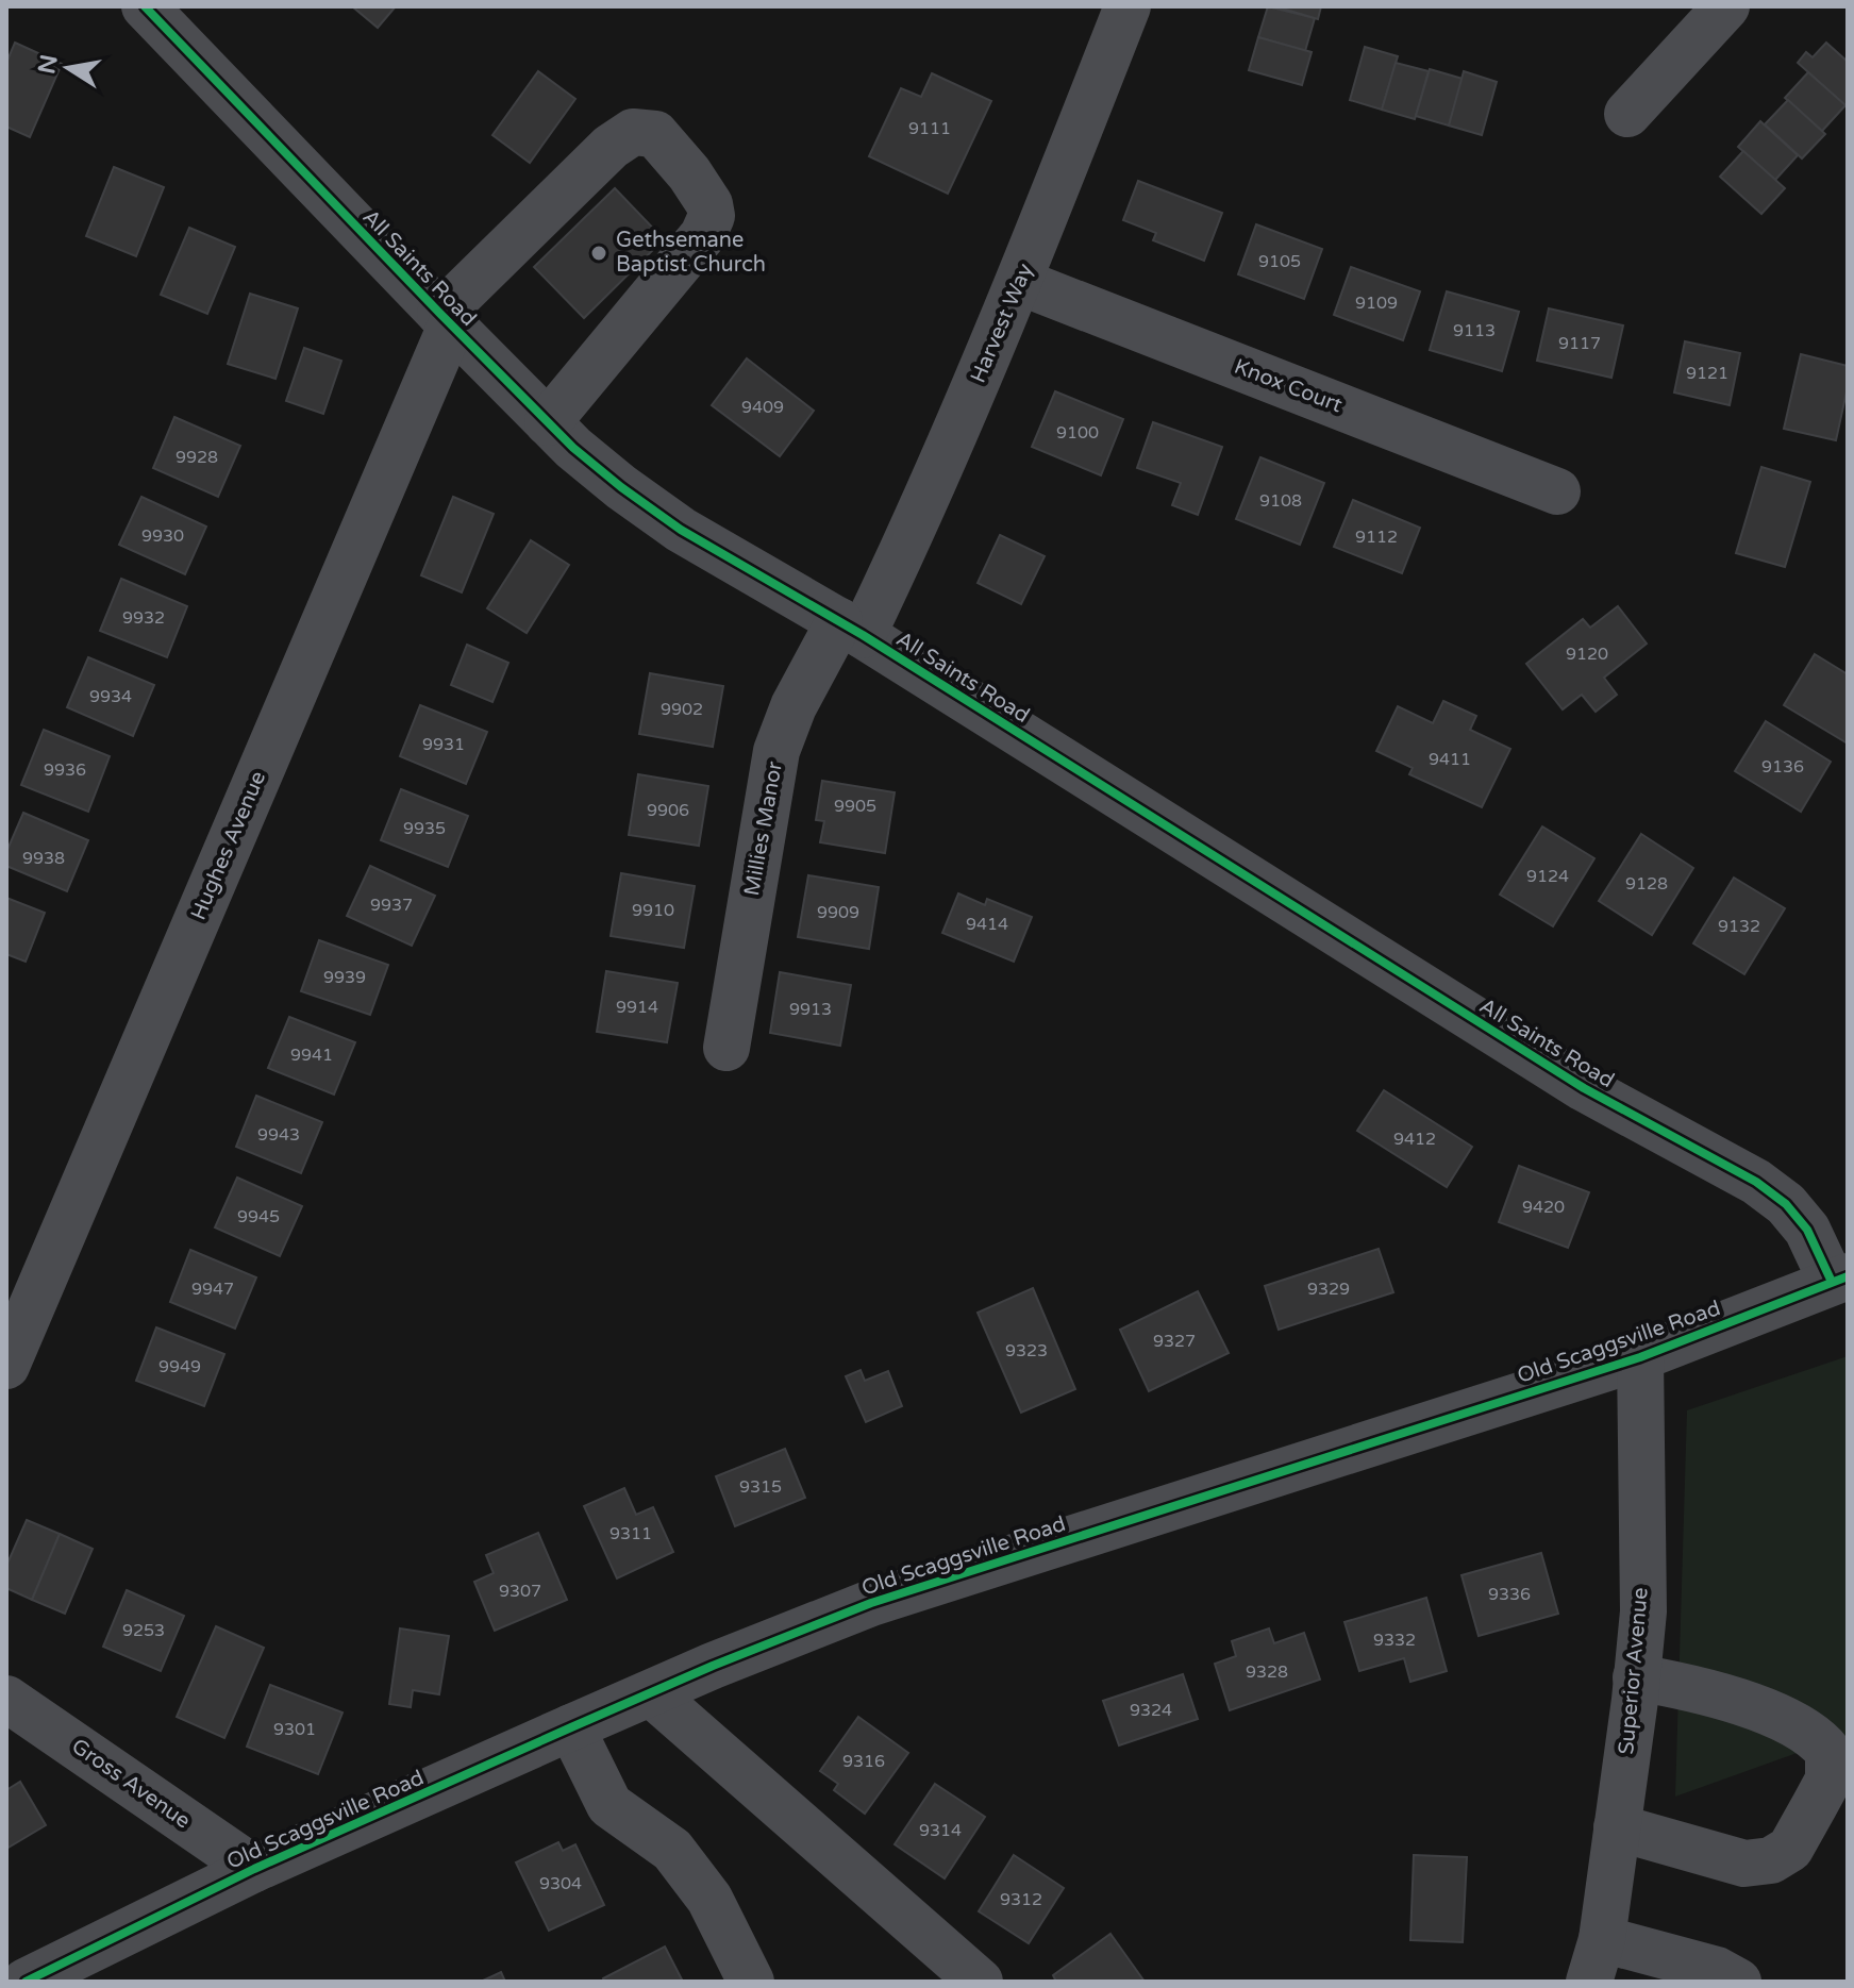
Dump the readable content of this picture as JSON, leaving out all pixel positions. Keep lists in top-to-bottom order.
{
  "streets": {
    "street": [
      "All Saints Road",
      "Harvest Way",
      "Knox Court",
      "Millies Manor",
      "Hughes Avenue",
      "Old Scaggsville Road",
      "Superior Avenue",
      "Gross Avenue"
    ]
  },
  "crossings": [
    ["All Saints Road", "Harvest Way"],
    ["All Saints Road", "Millies Manor"],
    ["All Saints Road", "Hughes Avenue"],
    ["All Saints Road", "Old Scaggsville Road"],
    ["Harvest Way", "Knox Court"],
    ["Harvest Way", "Millies Manor"],
    ["Old Scaggsville Road", "Superior Avenue"],
    ["Old Scaggsville Road", "Gross Avenue"]
  ],
  "places": ["Gethsemane Baptist Church"],
  "house_numbers": [
    "9111",
    "9105",
    "9109",
    "9113",
    "9117",
    "9121",
    "9409",
    "9100",
    "9928",
    "9108",
    "9930",
    "9112",
    "9932",
    "9120",
    "9934",
    "9902",
    "9931",
    "9411",
    "9136",
    "9936",
    "9905",
    "9906",
    "9935",
    "9938",
    "9124",
    "9128",
    "9937",
    "9910",
    "9909",
    "9414",
    "9132",
    "9939",
    "9914",
    "9913",
    "9941",
    "9943",
    "9412",
    "9420",
    "9945",
    "9947",
    "9329",
    "9327",
    "9323",
    "9949",
    "9315",
    "9311",
    "9307",
    "9336",
    "9253",
    "9332",
    "9328",
    "9324",
    "9301",
    "9316",
    "9314",
    "9304",
    "9312"
  ],
  "north": "left"
}
